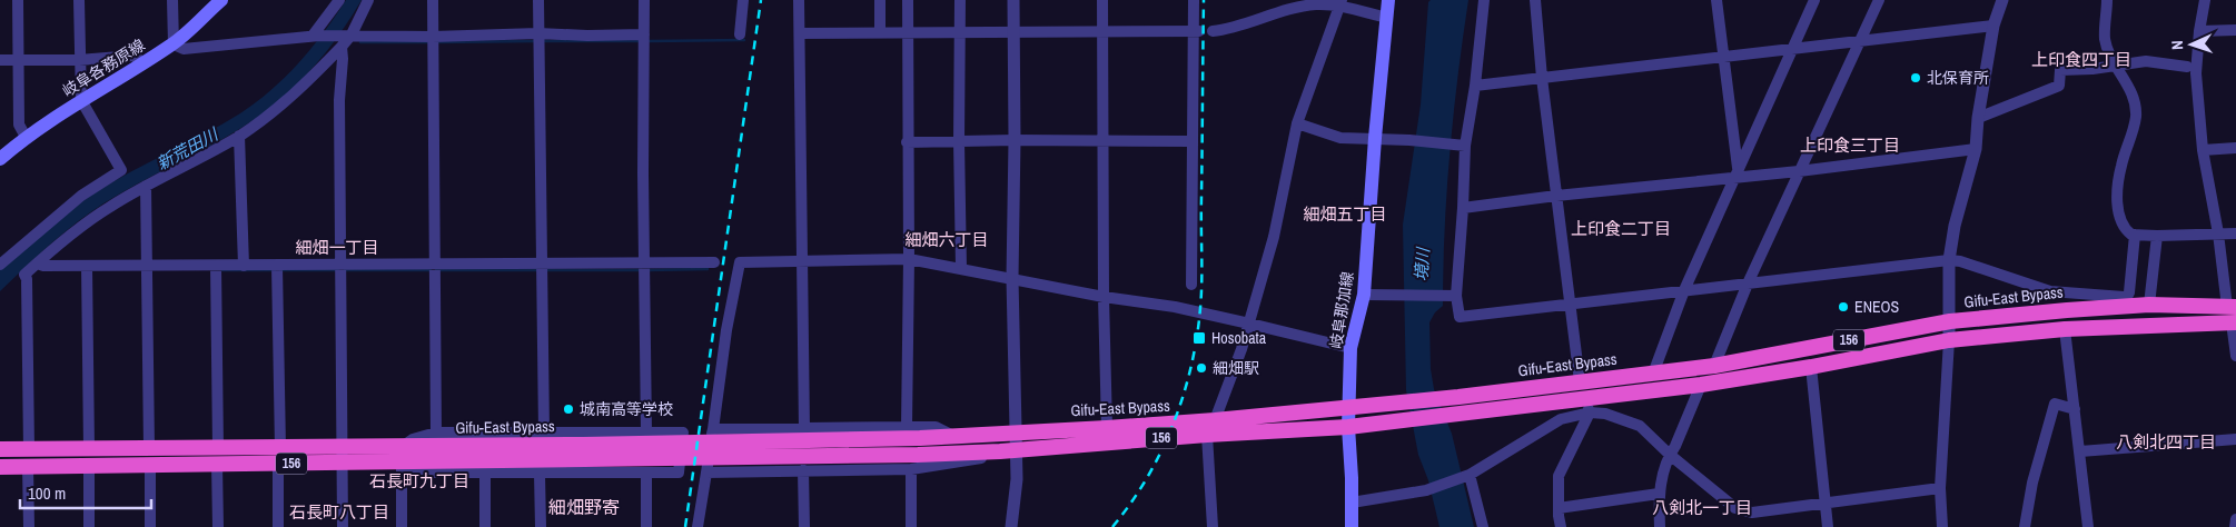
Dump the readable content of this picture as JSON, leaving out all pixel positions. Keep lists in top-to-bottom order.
{
  "streets": {
    "highway": ["Gifu-East Bypass", "156"],
    "main road": ["岐阜各務原線", "岐阜那加線"]
  },
  "crossings": [
    ["Gifu-East Bypass", "岐阜那加線"]
  ],
  "districts": [
    "上印食四丁目",
    "上印食三丁目",
    "細畑五丁目",
    "上印食二丁目",
    "細畑六丁目",
    "細畑一丁目",
    "八剣北四丁目",
    "石長町九丁目",
    "細畑野寄",
    "八剣北一丁目",
    "石長町八丁目"
  ],
  "water": ["新荒田川", "境川"],
  "places": {
    "other": [
      "北保育所",
      "ENEOS",
      "細畑駅",
      "城南高等学校"
    ],
    "transit": ["Hosobata"]
  },
  "scale_bar": "100 m",
  "north": "left"
}
